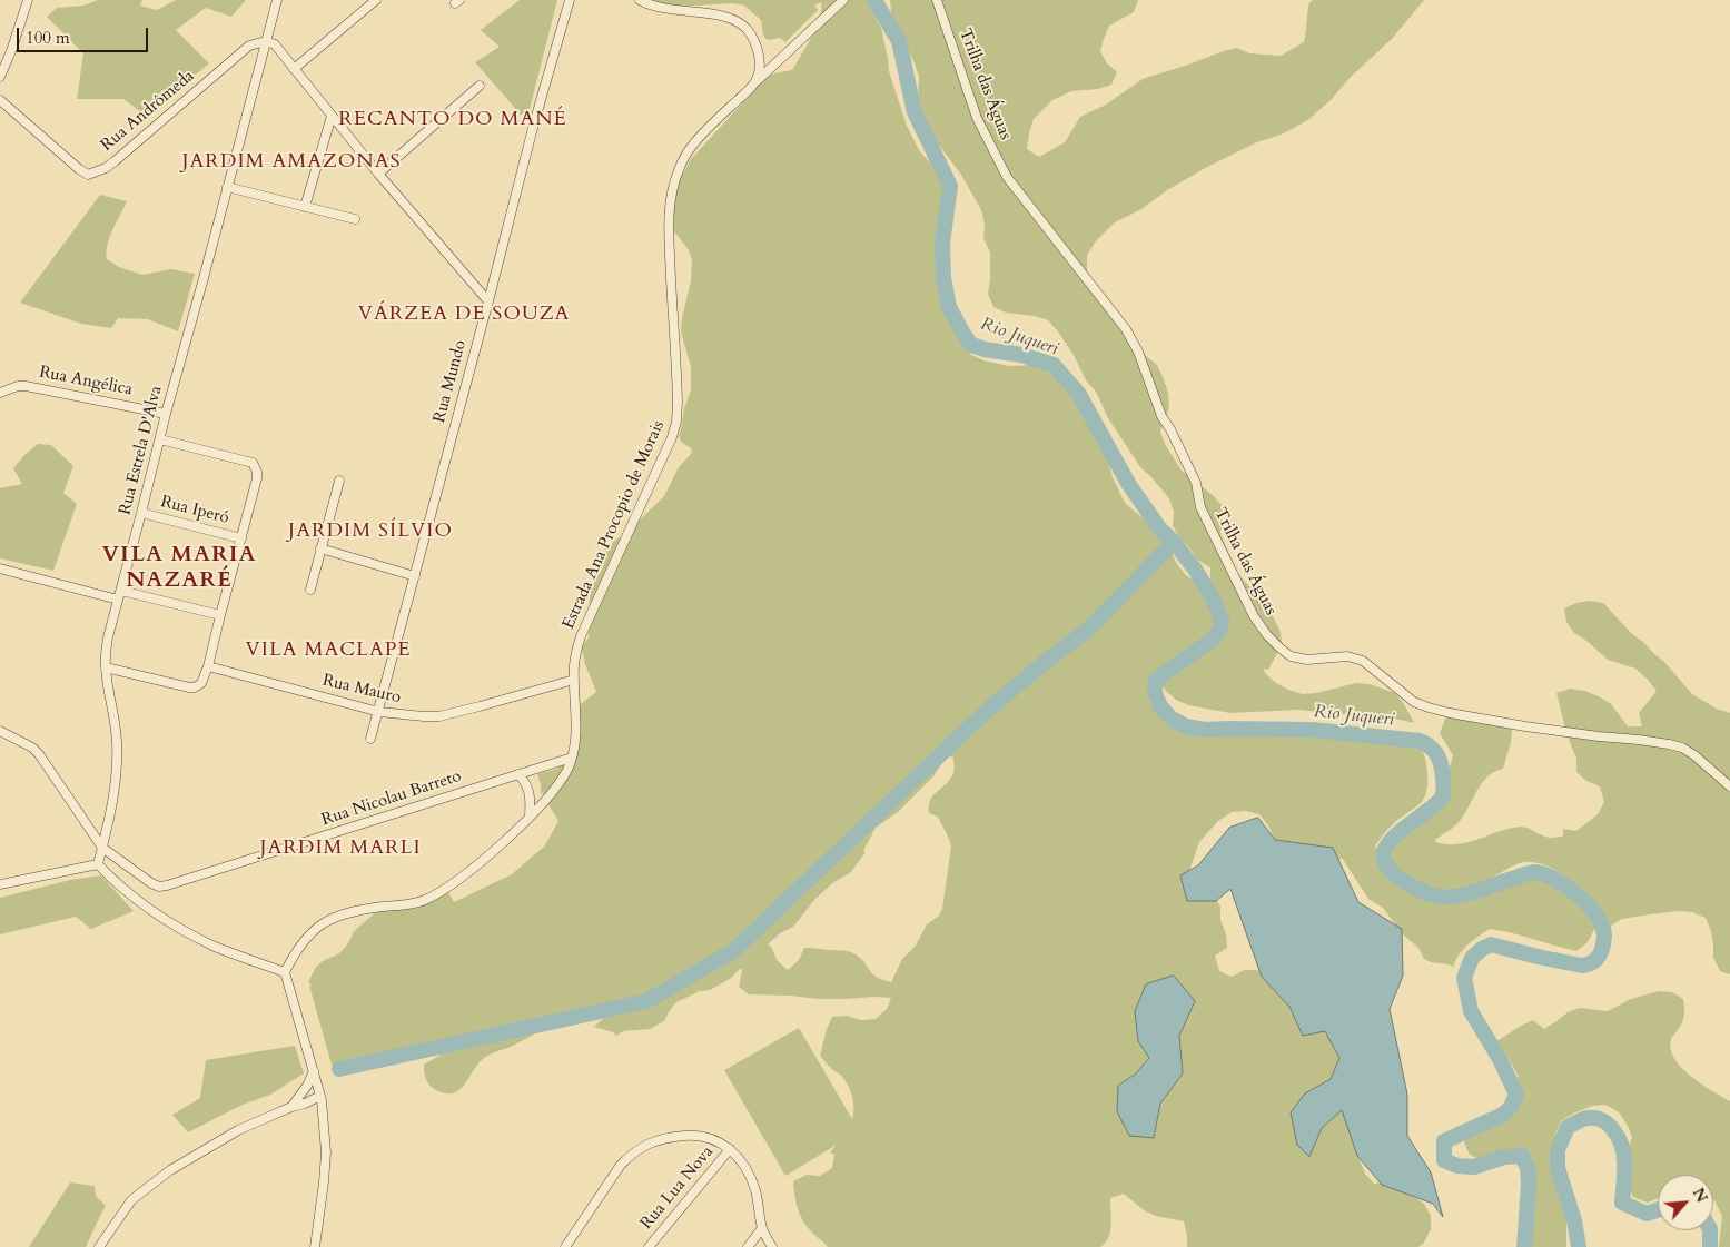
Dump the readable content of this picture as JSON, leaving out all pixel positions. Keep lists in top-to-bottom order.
{
  "streets": {
    "street": [
      "Trilha das Águas",
      "Rua Andrômeda",
      "Rua Angélica",
      "Rua Mundo",
      "Rua Estrela D'Alva",
      "Rua Iperó",
      "Estrada Ana Procopio de Morais",
      "Rua Mauro",
      "Rua Nicolau Barreto",
      "Rua Lua Nova"
    ]
  },
  "crossings": [
    ["Rua Andrômeda", "Rua Estrela D'Alva"],
    ["Rua Angélica", "Rua Estrela D'Alva"],
    ["Rua Mundo", "Rua Mauro"],
    ["Rua Estrela D'Alva", "Rua Iperó"],
    ["Rua Estrela D'Alva", "Rua Nicolau Barreto"],
    ["Estrada Ana Procopio de Morais", "Rua Mauro"],
    ["Estrada Ana Procopio de Morais", "Rua Nicolau Barreto"]
  ],
  "districts": [
    "RECANTO DO MANÉ",
    "JARDIM AMAZONAS",
    "VÁRZEA DE SOUZA",
    "JARDIM SÍLVIO",
    "VILA MARIA NAZARÉ",
    "VILA MACLAPE",
    "JARDIM MARLI"
  ],
  "water": ["Rio Juqueri"],
  "scale_bar": "100 m",
  "north": "top right"
}
